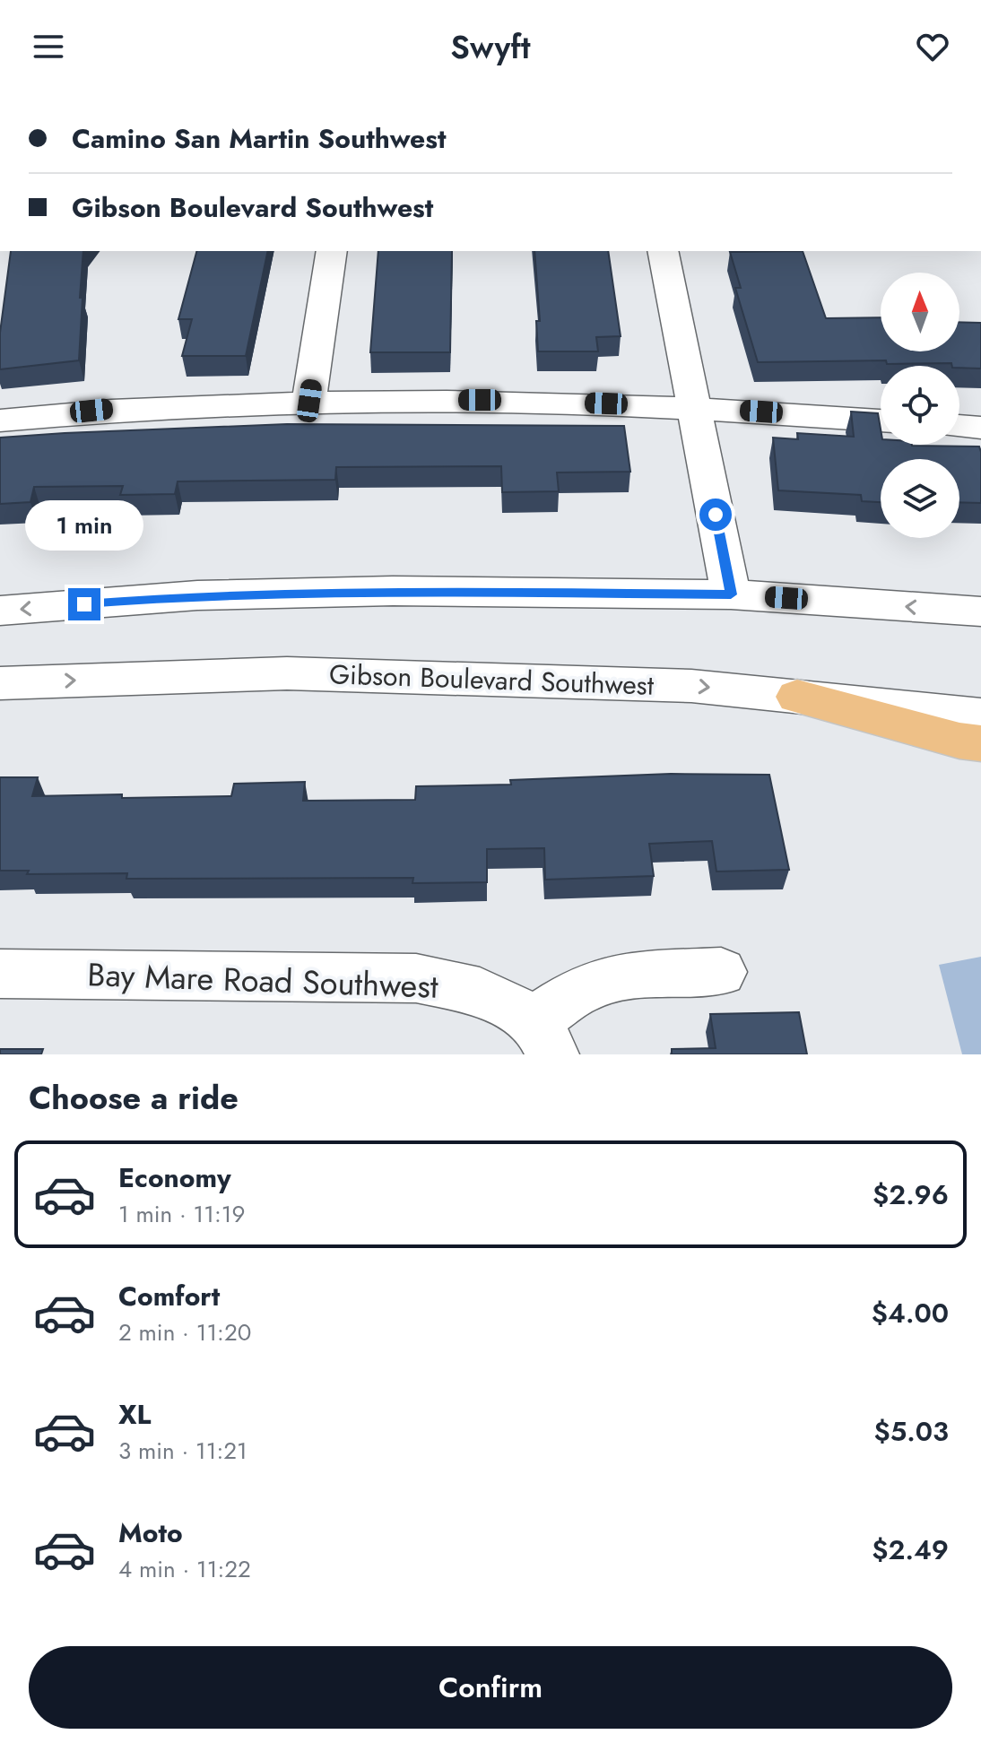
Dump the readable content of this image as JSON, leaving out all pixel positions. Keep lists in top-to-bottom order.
{
  "streets": {
    "street": ["Gibson Boulevard Southwest", "Bay Mare Road Southwest"]
  },
  "north": "top",
  "page": {
    "header": "Swyft",
    "banner": ["Camino San Martin Southwest", "Gibson Boulevard Southwest"],
    "bubble": "1 min",
    "heading": "Choose a ride",
    "list": [
      {
        "name": "Economy",
        "note": "1 min · 11:19",
        "value": "$2.96"
      },
      {
        "name": "Comfort",
        "note": "2 min · 11:20",
        "value": "$4.00"
      },
      {
        "name": "XL",
        "note": "3 min · 11:21",
        "value": "$5.03"
      },
      {
        "name": "Moto",
        "note": "4 min · 11:22",
        "value": "$2.49"
      }
    ],
    "buttons": "Confirm"
  }
}
